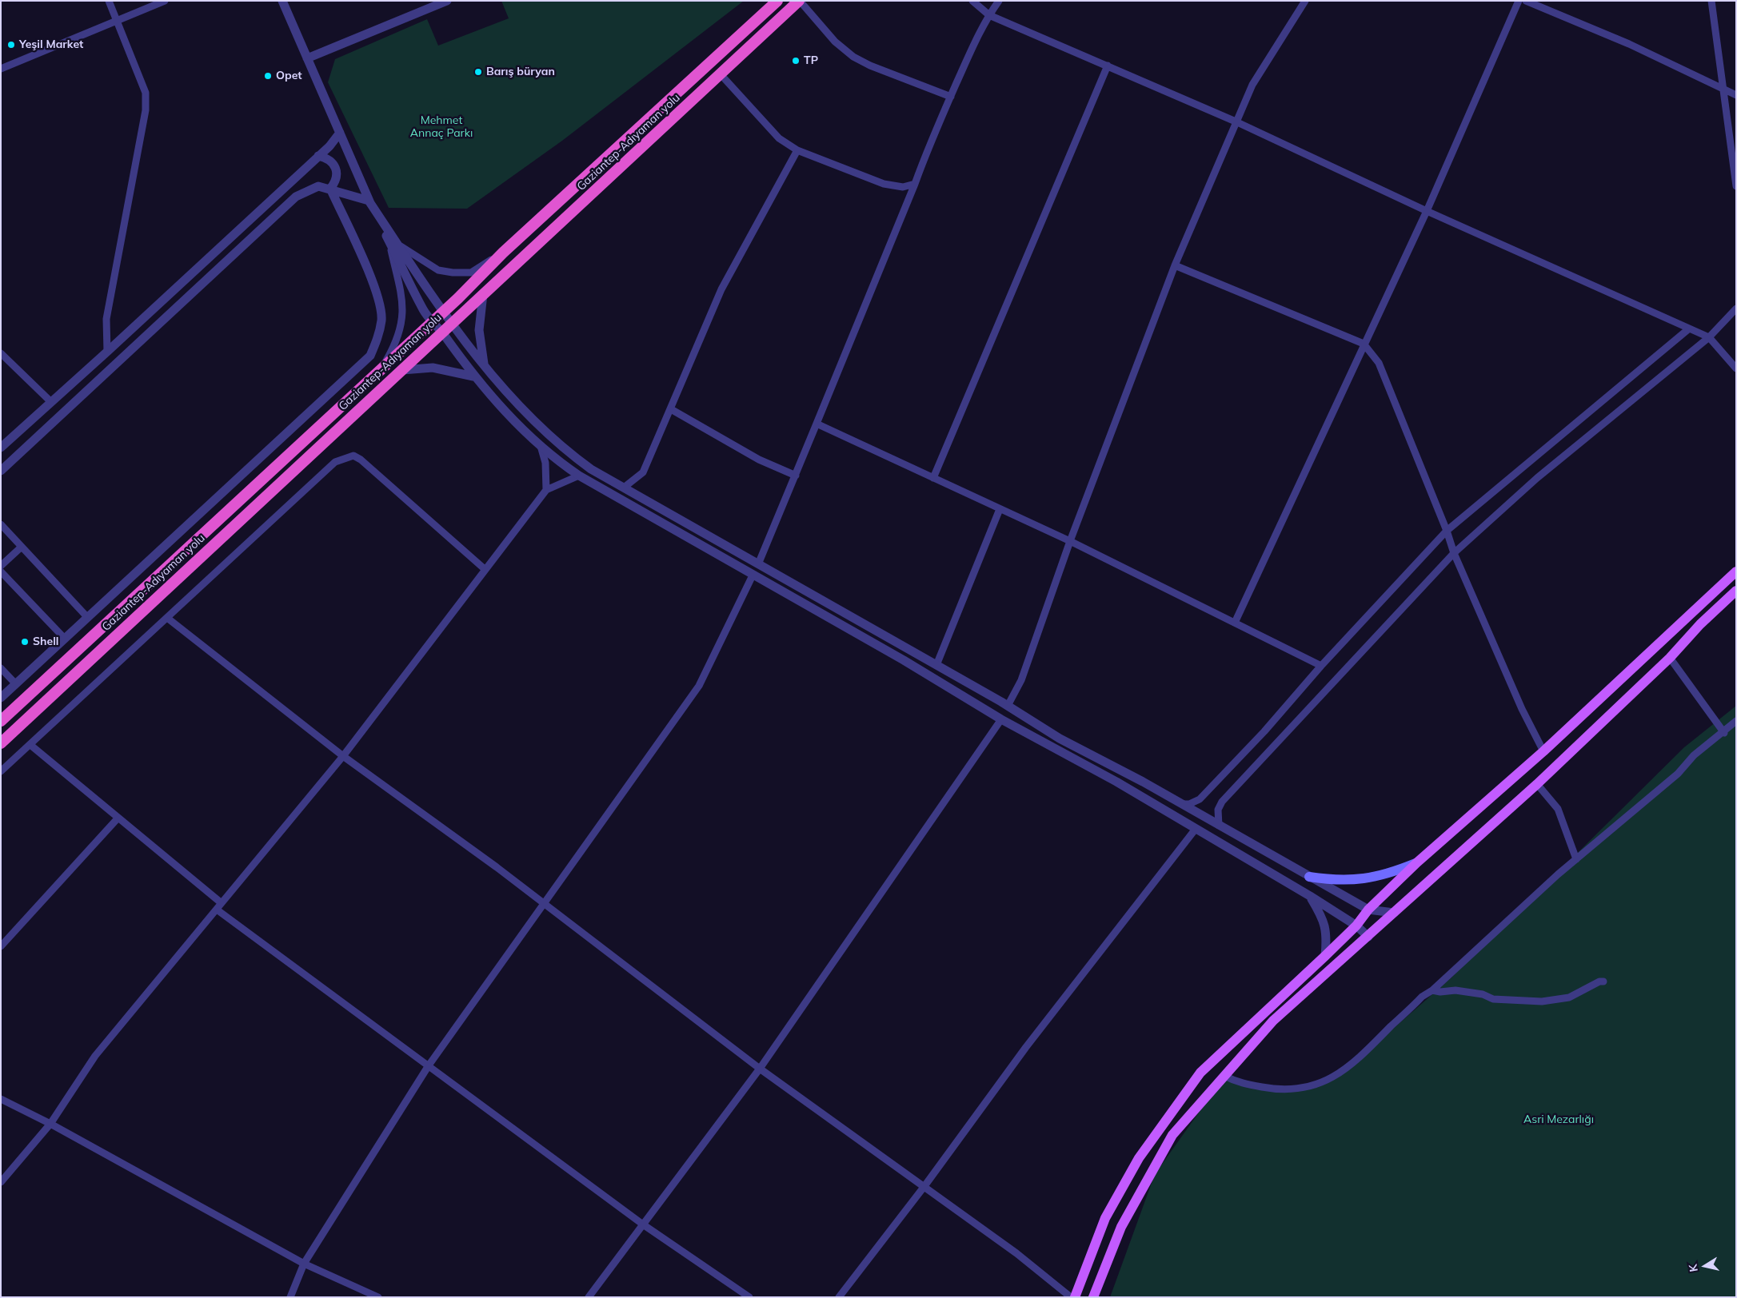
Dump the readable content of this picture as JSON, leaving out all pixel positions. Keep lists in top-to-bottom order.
{
  "streets": {
    "highway": ["Gaziantep-Adıyaman yolu"]
  },
  "parks": ["Mehmet Annaç Parkı", "Asri Mezarlığı"],
  "places": [
    "Yeşil Market",
    "TP",
    "Barış büryan",
    "Opet",
    "Shell"
  ],
  "north": "left"
}
